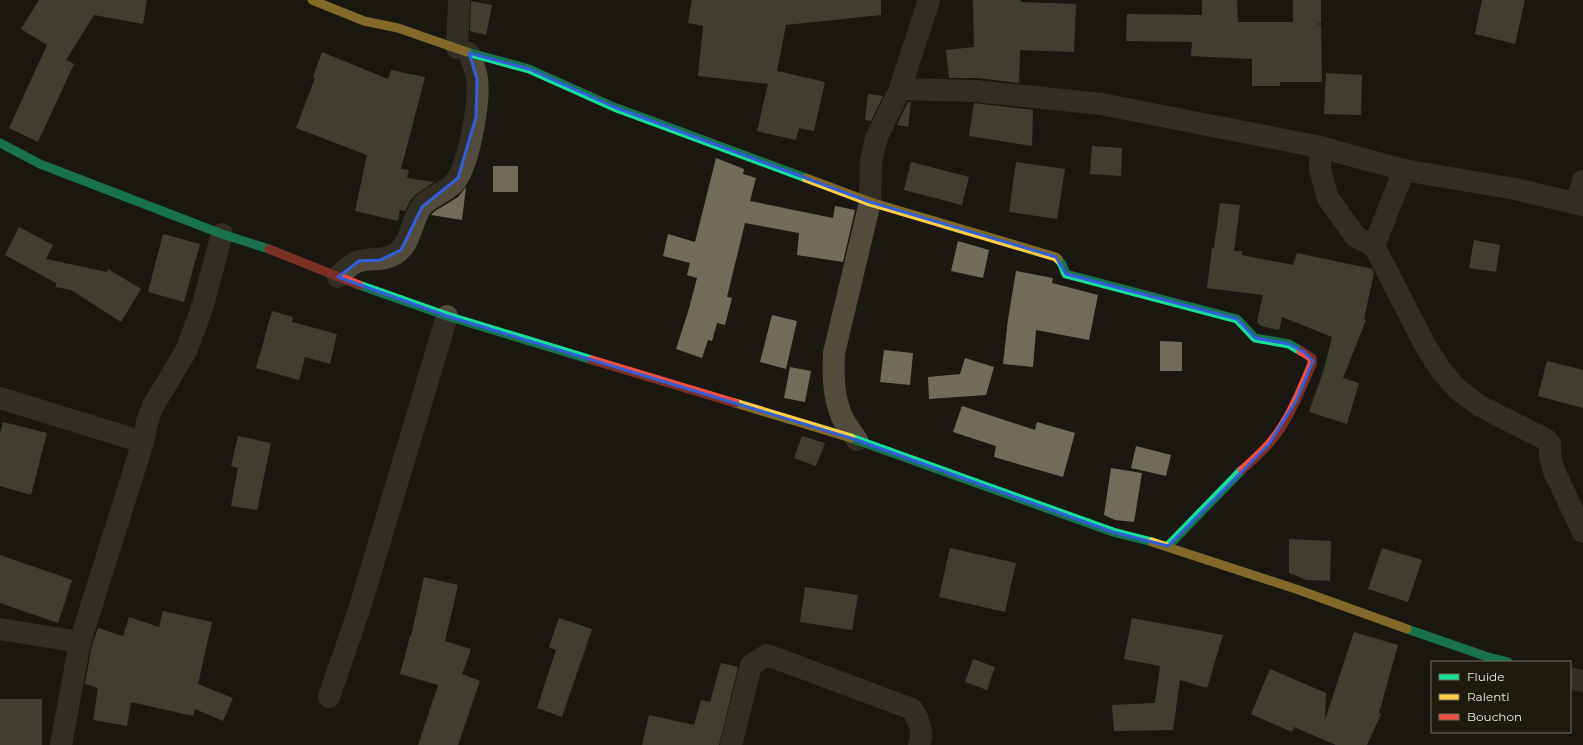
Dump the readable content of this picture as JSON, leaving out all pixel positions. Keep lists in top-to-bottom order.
{
  "legend": ["Fluide", "Ralenti", "Bouchon"]
}
